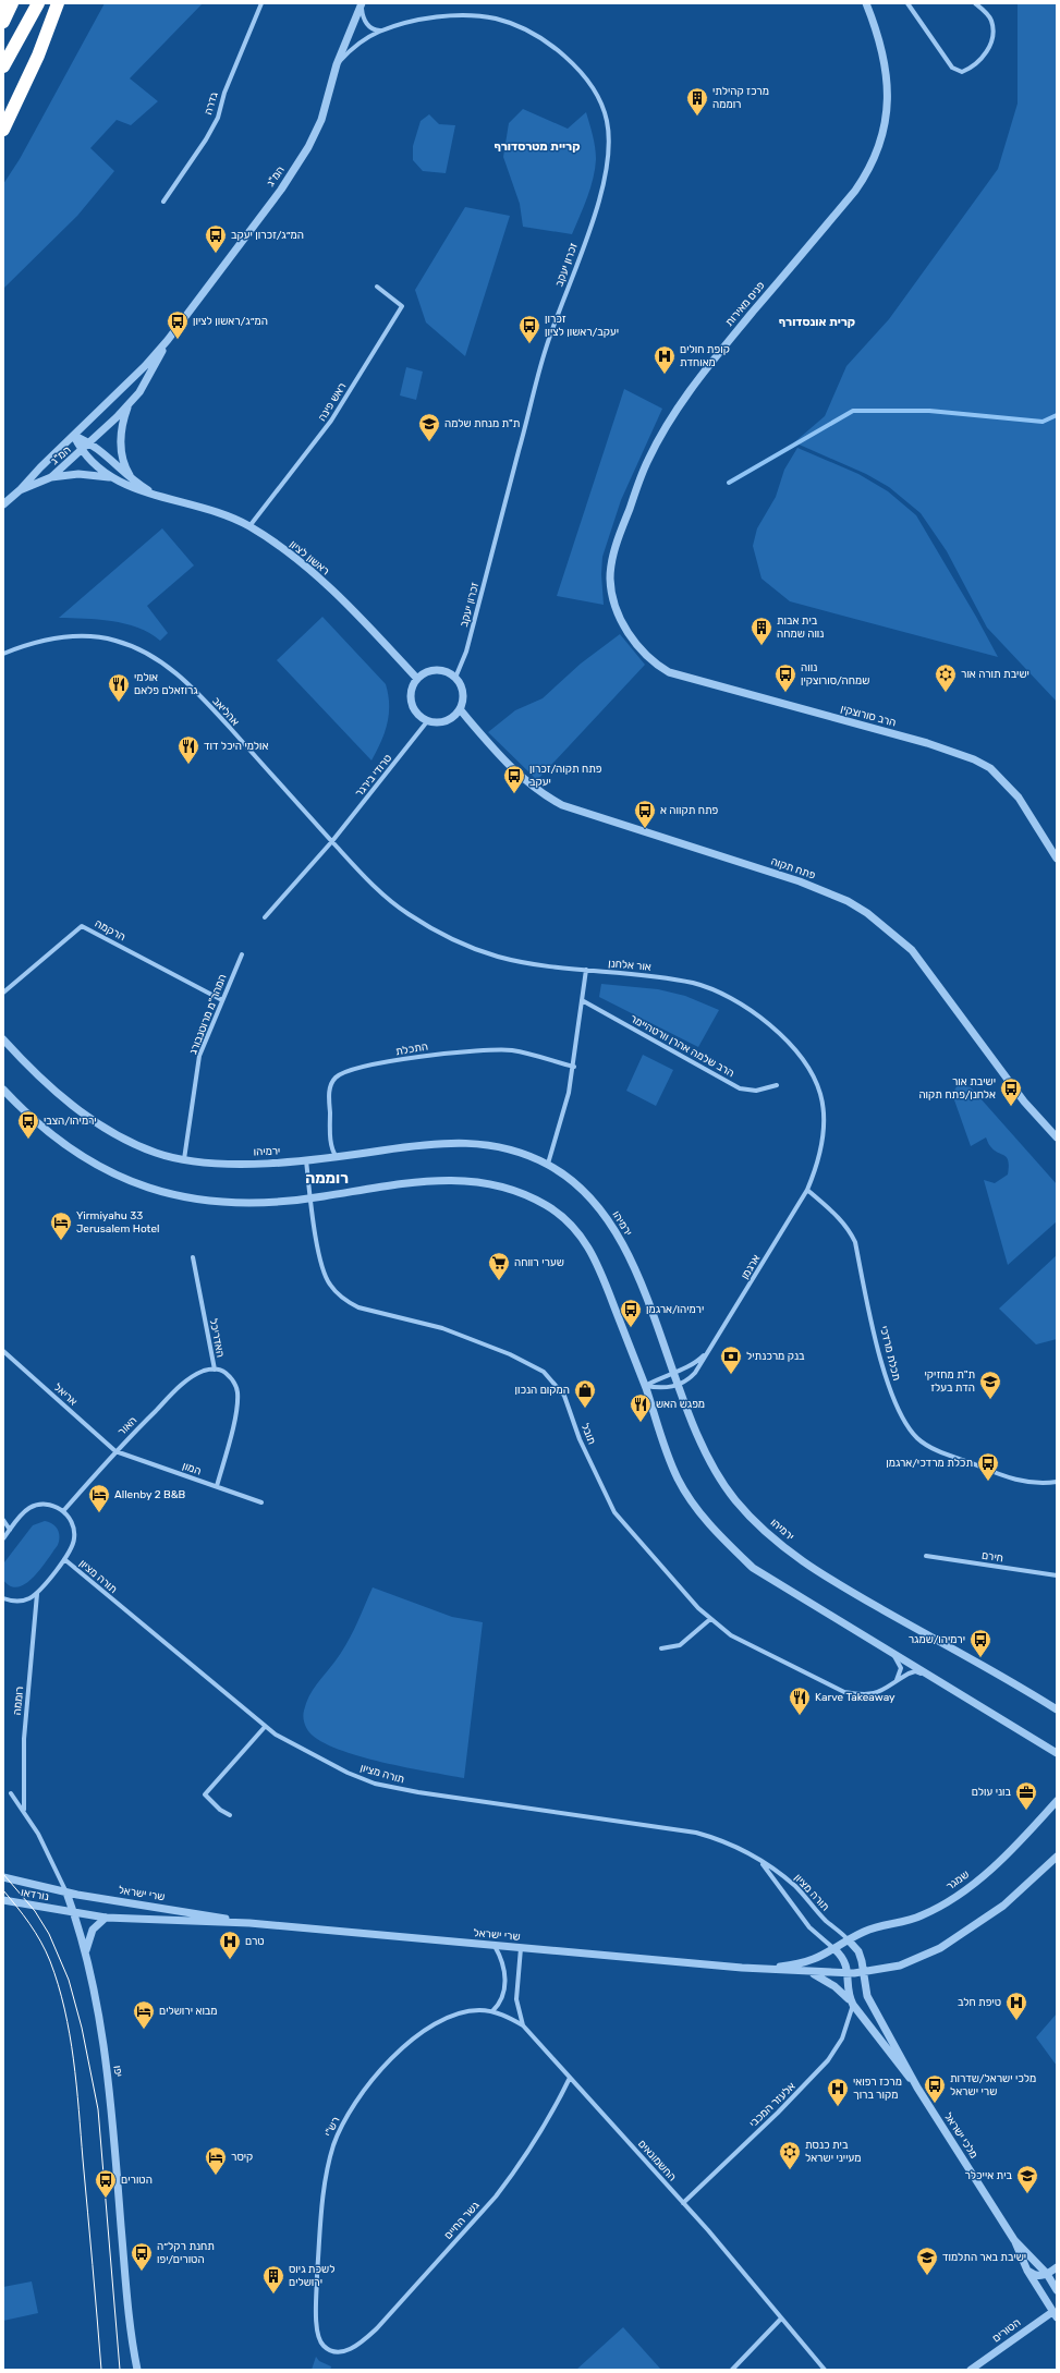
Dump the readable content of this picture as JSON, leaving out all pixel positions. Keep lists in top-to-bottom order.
{
  "streets": {
    "street": [
      "גדרה",
      "המ\"ג",
      "זכרון יעקב",
      "פנים מאירות",
      "ראש פינה",
      "ראשון לציון",
      "אהליאב",
      "הרב סורוצקין",
      "טרודי בירגר",
      "פתח תקוה",
      "הרקמה",
      "אור אלחנן",
      "המהר\"מ מרוטנבורג",
      "הרב שלמה אהרן וורטהיימר",
      "התכלת",
      "ירמיהו",
      "ארגמן",
      "האדריכל",
      "תכלת מרדכי",
      "אריאל",
      "האור",
      "תובל",
      "המון",
      "חירם",
      "תורה מציון",
      "רוממה",
      "שמגר",
      "שרי ישראל",
      "נורדאו",
      "יפו",
      "אלעזר המכבי",
      "רש\"י",
      "מלכי ישראל",
      "החשמונאים",
      "גשר החיים",
      "הטורים"
    ]
  },
  "crossings": [
    ["המ\"ג", "זכרון יעקב"],
    ["המ\"ג", "ראשון לציון"],
    ["זכרון יעקב", "ראשון לציון"],
    ["זכרון יעקב", "טרודי בירגר"],
    ["זכרון יעקב", "פתח תקוה"],
    ["פנים מאירות", "הרב סורוצקין"],
    ["ראש פינה", "ראשון לציון"],
    ["ראשון לציון", "טרודי בירגר"],
    ["ראשון לציון", "פתח תקוה"],
    ["אהליאב", "טרודי בירגר"],
    ["אהליאב", "אור אלחנן"],
    ["טרודי בירגר", "פתח תקוה"],
    ["טרודי בירגר", "אור אלחנן"],
    ["הרקמה", "המהר\"מ מרוטנבורג"],
    ["אור אלחנן", "ארגמן"],
    ["אור אלחנן", "תכלת מרדכי"],
    ["המהר\"מ מרוטנבורג", "ירמיהו"],
    ["התכלת", "ירמיהו"],
    ["ירמיהו", "ארגמן"],
    ["ירמיהו", "תובל"],
    ["ארגמן", "תכלת מרדכי"],
    ["האדריכל", "האור"],
    ["האדריכל", "המון"],
    ["אריאל", "האור"],
    ["אריאל", "המון"],
    ["האור", "המון"],
    ["תורה מציון", "שמגר"],
    ["תורה מציון", "שרי ישראל"],
    ["תורה מציון", "מלכי ישראל"],
    ["רוממה", "יפו"],
    ["שמגר", "שרי ישראל"],
    ["שמגר", "מלכי ישראל"],
    ["שרי ישראל", "נורדאו"],
    ["שרי ישראל", "יפו"],
    ["שרי ישראל", "מלכי ישראל"],
    ["שרי ישראל", "החשמונאים"],
    ["אלעזר המכבי", "מלכי ישראל"],
    ["אלעזר המכבי", "החשמונאים"],
    ["רש\"י", "החשמונאים"],
    ["רש\"י", "גשר החיים"],
    ["מלכי ישראל", "הטורים"],
    ["החשמונאים", "גשר החיים"]
  ],
  "districts": ["קריית מטרסדורף", "קרית אונסדורף", "רוממה"],
  "places": {
    "building": ["מרכז קהילתי רוממה", "בית אבות נווה שמחה", "לשכת גיוס ירושלים"],
    "bus stop": [
      "המ״ג/זכרון יעקב",
      "המ״ג/ראשון לציון",
      "זכרון יעקב/ראשון לציון",
      "נווה שמחה/סורוצקין",
      "פתח תקוה/זכרון יעקב",
      "פתח תקווה א",
      "ישיבת אור אלחנן/פתח תקוה",
      "ירמיהו/הצבי",
      "ירמיהו/ארגמן",
      "תכלת מרדכי/ארגמן",
      "ירמיהו/שמגר",
      "מלכי ישראל/שדרות שרי ישראל",
      "הטורים",
      "תחנת רקל״ה הטורים/יפו"
    ],
    "hospital": [
      "קופת חולים מאוחדת",
      "טרם",
      "טיפת חלב",
      "מרכז רפואי מקור ברוך"
    ],
    "school or university": [
      "ת\"ת מנחת שלמה",
      "ת\"ת מחזיקי הדת בעלז",
      "בית אייכלר",
      "ישיבת באר התלמוד"
    ],
    "synagogue": ["ישיבת תורה אור", "בית כנסת מעייני ישראל"],
    "restaurant": [
      "אולמי גרוזאלם פלאם",
      "אולמי היכל דוד",
      "מפגש האש",
      "Karve Takeaway"
    ],
    "hotel": [
      "Yirmiyahu 33 Jerusalem Hotel",
      "Allenby 2 B&B",
      "מבוא ירושלים",
      "קיסר"
    ],
    "supermarket": ["שערי רווחה"],
    "bank": ["בנק מרכנתיל"],
    "shop": ["המקום הנכון"],
    "office": ["בוני עולם"]
  }
}
